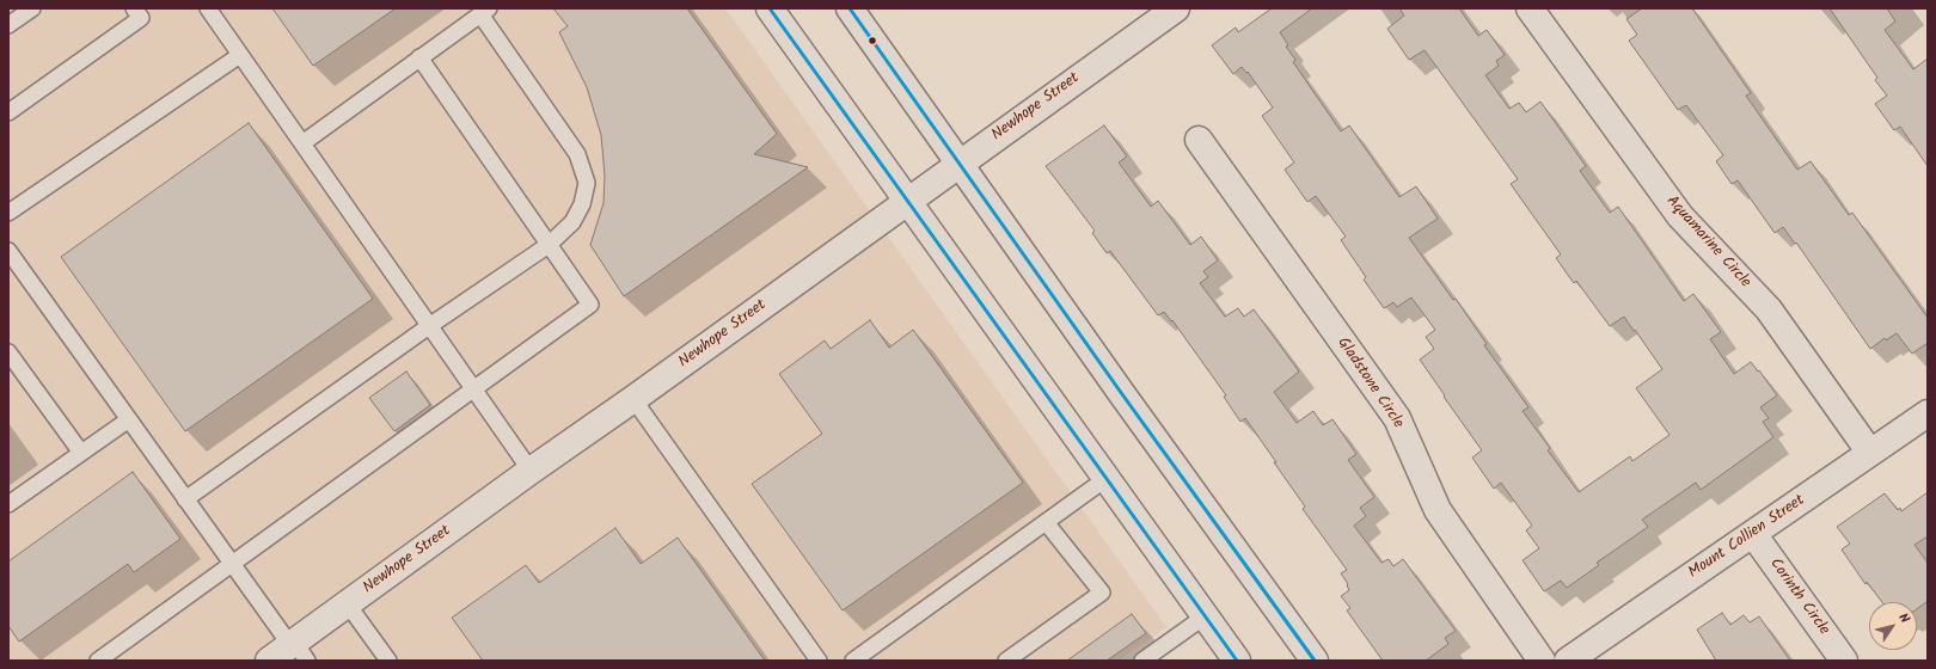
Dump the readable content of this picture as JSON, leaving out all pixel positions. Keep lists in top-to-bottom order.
{
  "streets": {
    "street": [
      "Newhope Street",
      "Aquamarine Circle",
      "Gladstone Circle",
      "Mount Collien Street",
      "Corinth Circle"
    ]
  },
  "crossings": [
    ["Aquamarine Circle", "Mount Collien Street"],
    ["Mount Collien Street", "Corinth Circle"]
  ],
  "north": "top right"
}
